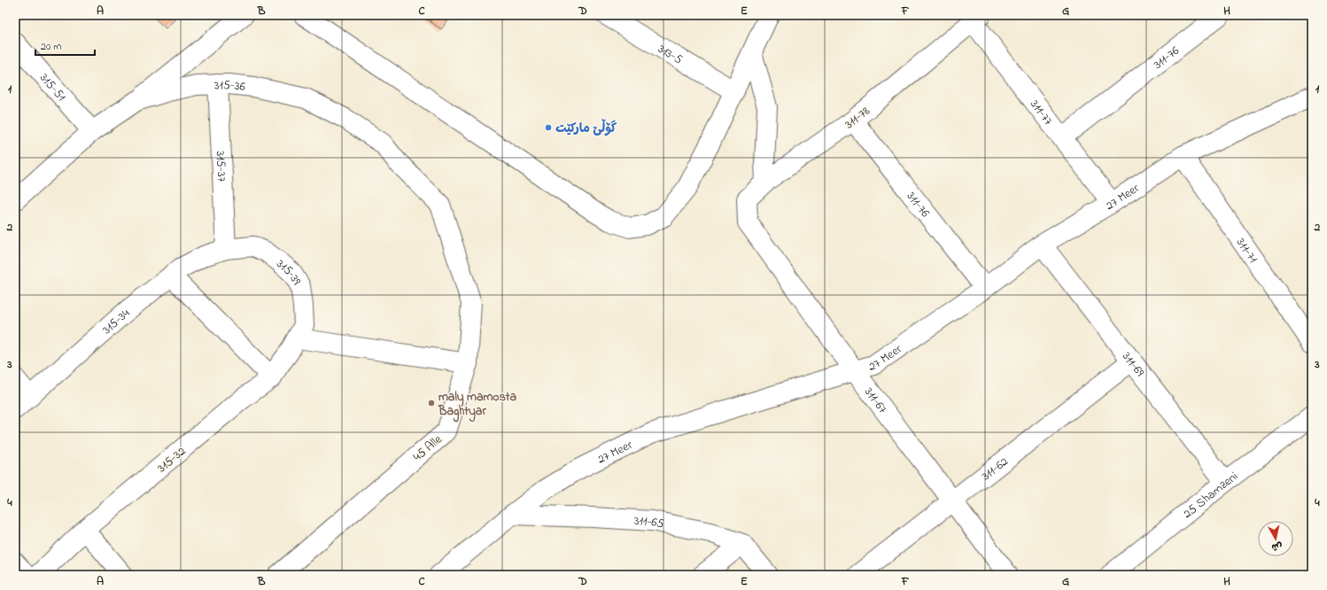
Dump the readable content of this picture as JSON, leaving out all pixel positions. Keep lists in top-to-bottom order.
{
  "streets": {
    "street": [
      "313-5",
      "311-76",
      "315-36",
      "315-51",
      "311-77",
      "311-78",
      "315-37",
      "27 Meer",
      "311-71",
      "315-39",
      "315-34",
      "311-69",
      "311-67",
      "45 Alle",
      "315-32",
      "311-62",
      "25 Shamzeni",
      "311-65"
    ]
  },
  "crossings": [
    ["311-76", "311-77"],
    ["311-76", "311-78"],
    ["311-76", "27 Meer"],
    ["315-36", "315-51"],
    ["315-36", "315-37"],
    ["315-36", "45 Alle"],
    ["311-77", "311-78"],
    ["311-77", "27 Meer"],
    ["311-78", "311-67"],
    ["315-37", "315-39"],
    ["315-37", "315-34"],
    ["27 Meer", "311-71"],
    ["27 Meer", "311-69"],
    ["27 Meer", "311-67"],
    ["27 Meer", "311-65"],
    ["315-39", "315-34"],
    ["315-39", "315-32"],
    ["311-69", "311-62"],
    ["311-69", "25 Shamzeni"],
    ["311-67", "311-62"]
  ],
  "places": ["گۆڵێ مارکێت", "maly mamosta Baghtyar"],
  "scale_bar": "20 m",
  "north": "bottom",
  "grid": {
    "columns": [
      "A",
      "B",
      "C",
      "D",
      "E",
      "F",
      "G",
      "H"
    ],
    "rows": [
      "1",
      "2",
      "3",
      "4"
    ]
  }
}
